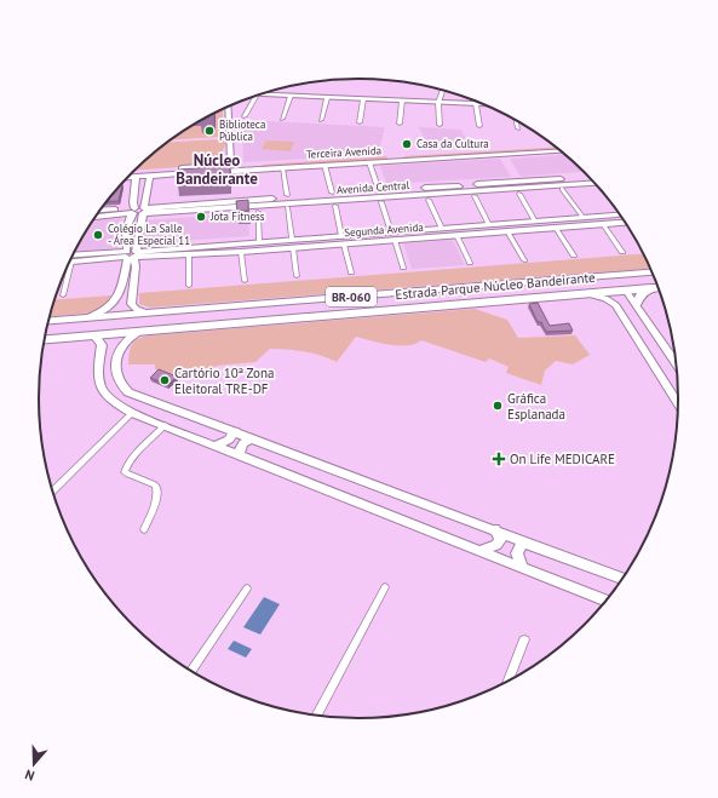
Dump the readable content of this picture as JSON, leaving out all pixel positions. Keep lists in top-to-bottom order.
{
  "streets": {
    "highway": ["Estrada Parque Núcleo Bandeirante", "BR-060"],
    "street": ["Terceira Avenida", "Avenida Central", "Segunda Avenida"]
  },
  "districts": ["Núcleo Bandeirante"],
  "places": {
    "other": [
      "Biblioteca Pública",
      "Casa da Cultura",
      "Jota Fitness",
      "Colégio La Salle - Área Especial 11",
      "Cartório 10ª Zona Eleitoral TRE-DF",
      "Gráfica Esplanada"
    ],
    "health": ["On Life MEDICARE"]
  },
  "north": "bottom"
}
